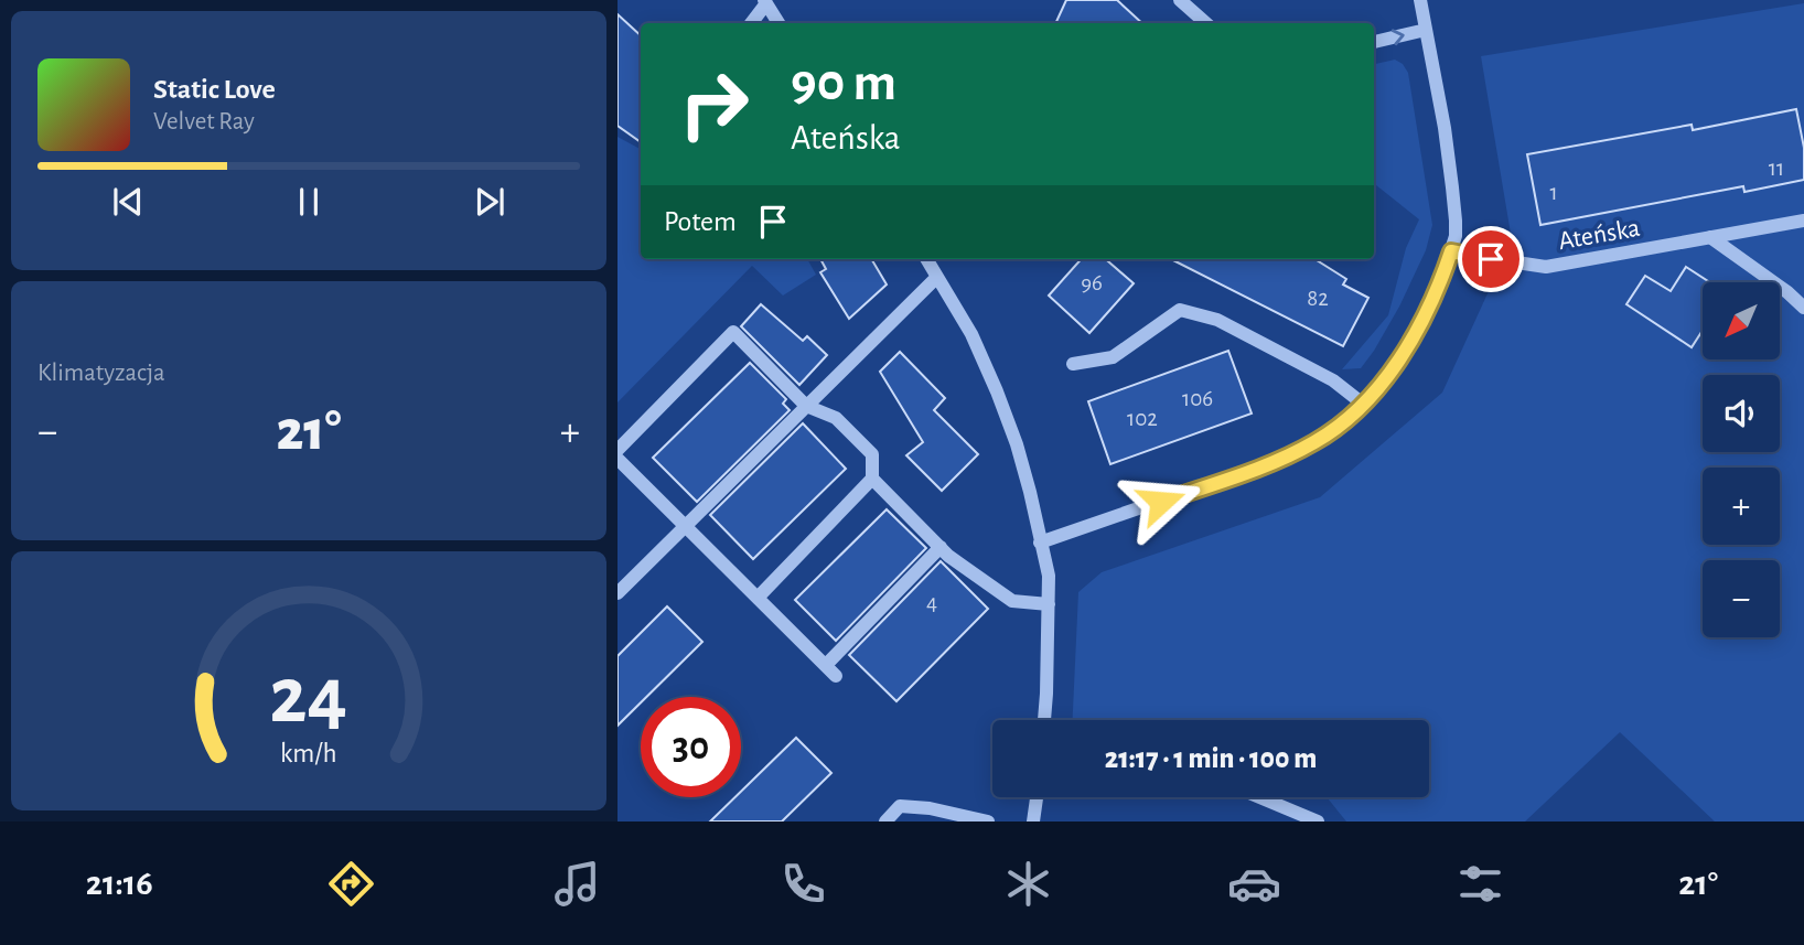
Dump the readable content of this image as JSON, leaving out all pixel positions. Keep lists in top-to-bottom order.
{
  "streets": {
    "street": ["Ateńska"]
  },
  "house_numbers": [
    "11",
    "1",
    "96",
    "82",
    "106",
    "102",
    "4"
  ],
  "north": "bottom left",
  "page": {
    "turn": ["90 m", "Ateńska"],
    "song": ["Static Love", "Velvet Ray"],
    "then": "Potem",
    "tile": "Klimatyzacja",
    "map_buttons": ["+", "−"],
    "heat": ["−", "21°", "+"],
    "limit": "30",
    "trip": "21:17 · 1 min · 100 m",
    "tabs": ["21:16", "21°"],
    "gauge": ["24", "km/h"]
  }
}
